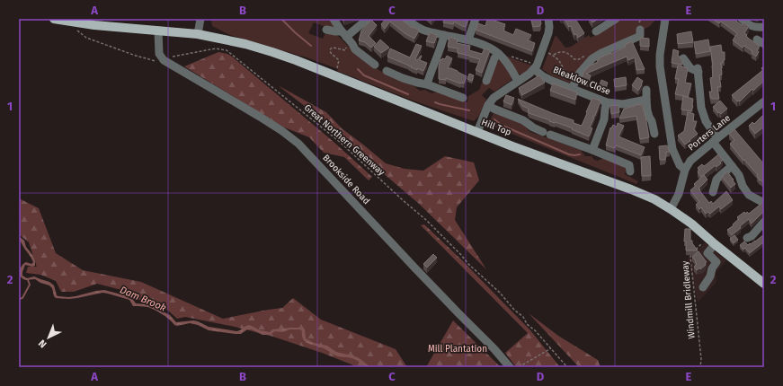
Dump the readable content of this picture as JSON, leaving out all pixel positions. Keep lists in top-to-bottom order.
{
  "streets": {
    "main road": ["Hill Top"],
    "street": ["Bleaklow Close", "Porters Lane", "Brookside Road"],
    "path": ["Great Northern Greenway", "Windmill Bridleway"]
  },
  "crossings": [
    ["Hill Top", "Porters Lane"],
    ["Hill Top", "Great Northern Greenway"],
    ["Hill Top", "Windmill Bridleway"],
    ["Great Northern Greenway", "Brookside Road"]
  ],
  "water": ["Dam Brook"],
  "parks": ["Mill Plantation"],
  "north": "bottom left",
  "grid": {
    "columns": [
      "A",
      "B",
      "C",
      "D",
      "E"
    ],
    "rows": ["1", "2"]
  }
}
